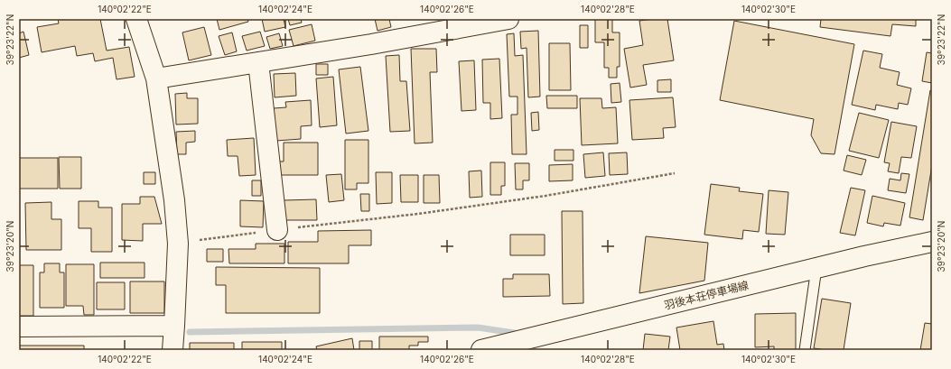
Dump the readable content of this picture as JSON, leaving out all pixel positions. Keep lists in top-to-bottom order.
{
  "streets": {
    "street": ["羽後本荘停車場線"]
  },
  "coordinates": [
    "140°02'22\"E",
    "140°02'24\"E",
    "140°02'26\"E",
    "140°02'28\"E",
    "140°02'30\"E",
    "39°23'22\"N",
    "39°23'20\"N"
  ]
}
